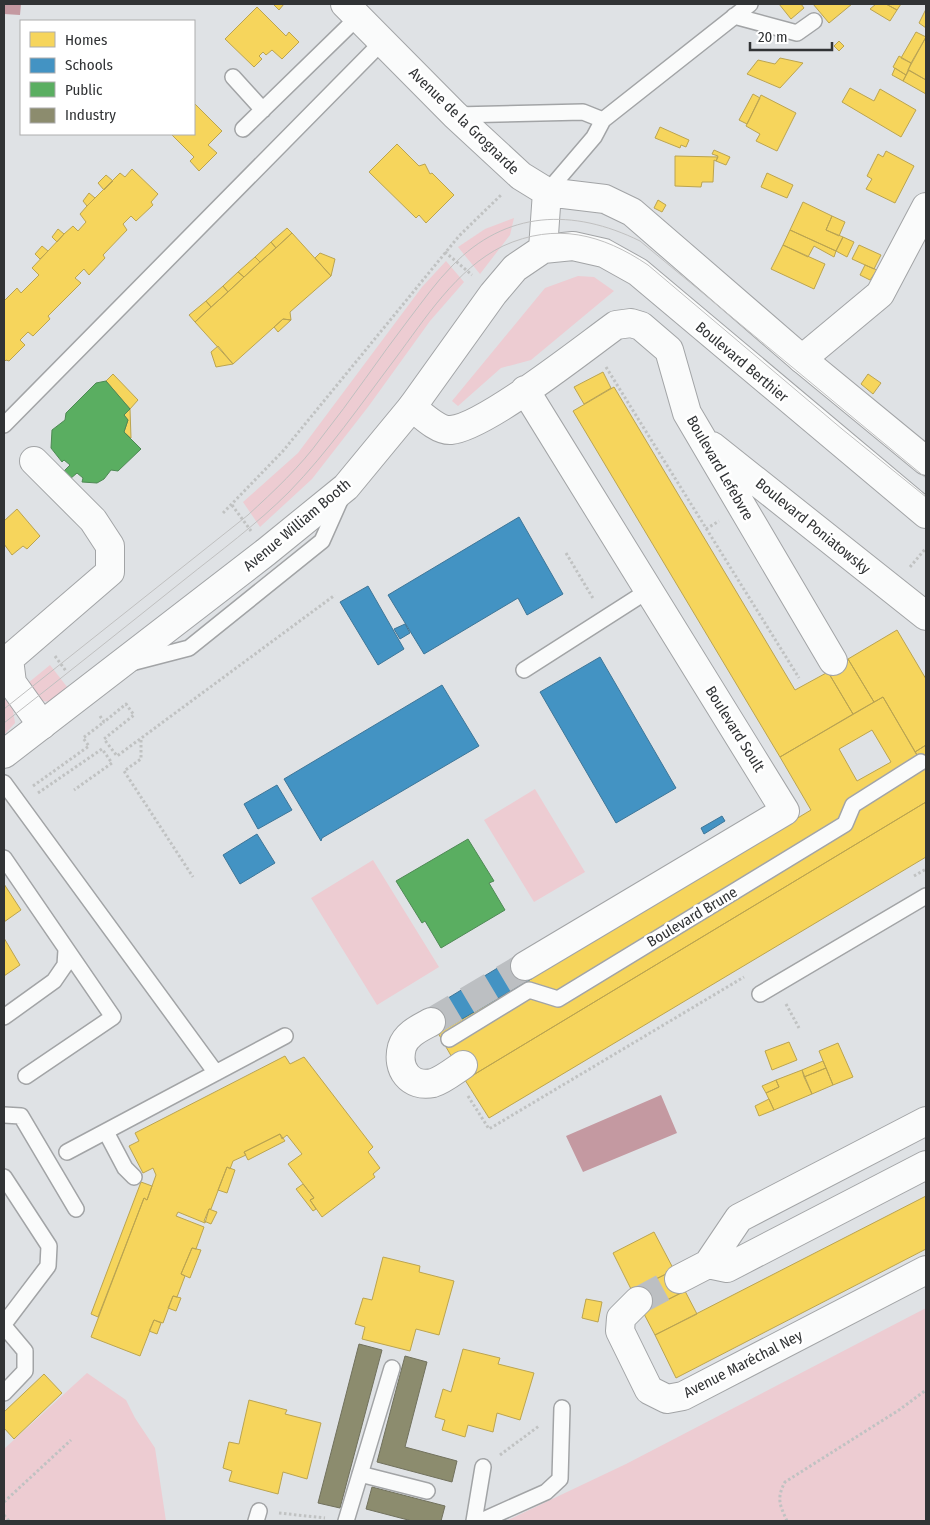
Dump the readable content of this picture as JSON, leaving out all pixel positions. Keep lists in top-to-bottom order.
{
  "streets": {
    "street": [
      "Avenue de la Grognarde",
      "Boulevard Berthier",
      "Boulevard Lefebvre",
      "Avenue William Booth",
      "Boulevard Poniatowsky",
      "Boulevard Soult",
      "Avenue Maréchal Ney"
    ],
    "lane": ["Boulevard Brune"]
  },
  "crossings": [
    ["Boulevard Berthier", "Avenue William Booth"],
    ["Boulevard Lefebvre", "Avenue William Booth"],
    ["Boulevard Lefebvre", "Boulevard Poniatowsky"],
    ["Boulevard Lefebvre", "Boulevard Soult"]
  ],
  "legend": [
    "Homes",
    "Schools",
    "Public",
    "Industry"
  ],
  "scale_bar": "20 m"
}
